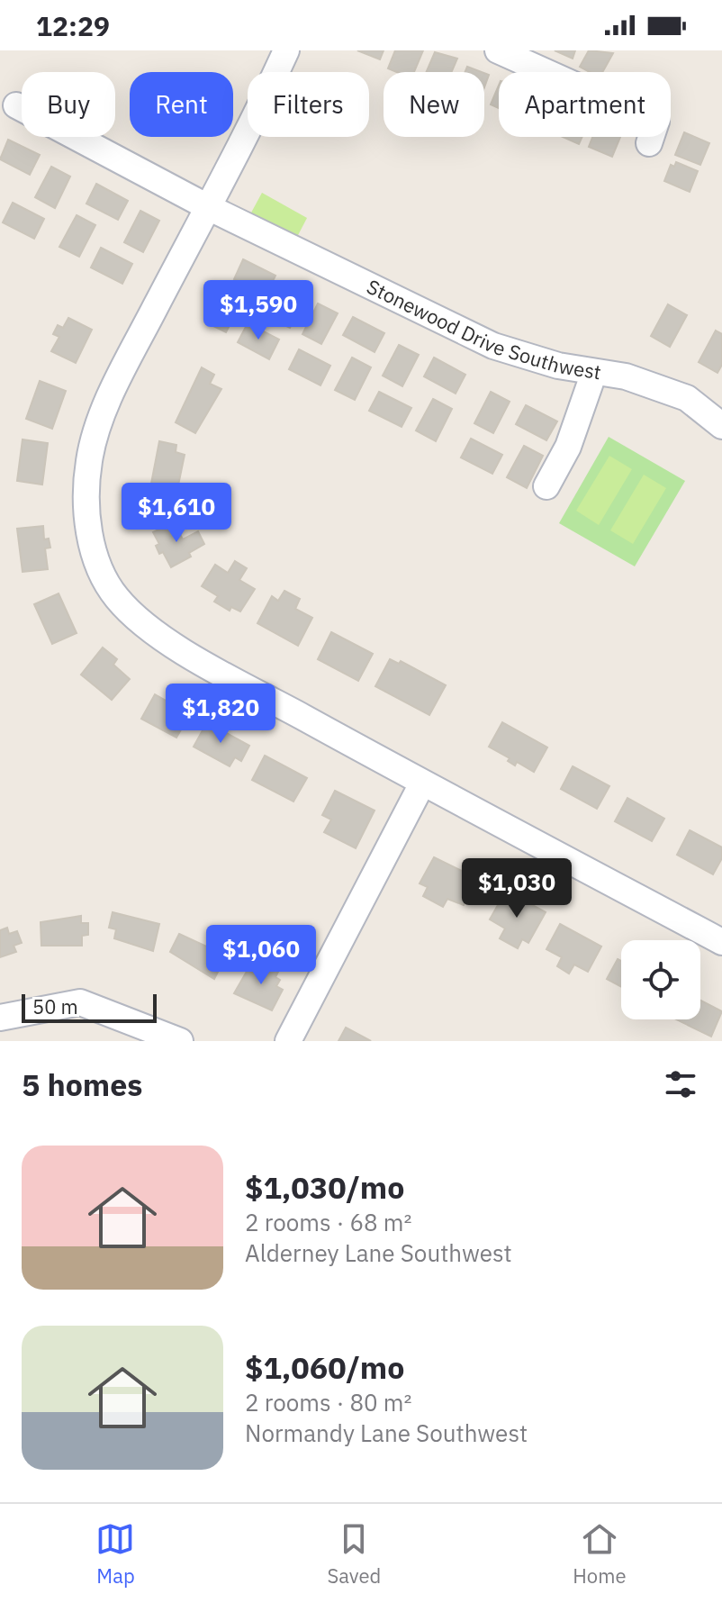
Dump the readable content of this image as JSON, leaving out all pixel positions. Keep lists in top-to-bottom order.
{
  "streets": {
    "street": ["Stonewood Drive Southwest"]
  },
  "scale_bar": "50 m",
  "page": {
    "status": "12:29",
    "chip": [
      "Buy",
      "Rent",
      "Filters",
      "New",
      "Apartment"
    ],
    "price": [
      "$1,590",
      "$1,610",
      "$1,820",
      "$1,030",
      "$1,060"
    ],
    "scale": "50 m",
    "heading": "5 homes",
    "list": [
      {
        "name": "$1,030/mo",
        "note": "2 rooms · 68 m² · Alderney Lane Southwest"
      },
      {
        "name": "$1,060/mo",
        "note": "2 rooms · 80 m² · Normandy Lane Southwest"
      }
    ],
    "tabs": ["Map", "Saved", "Home"]
  }
}
